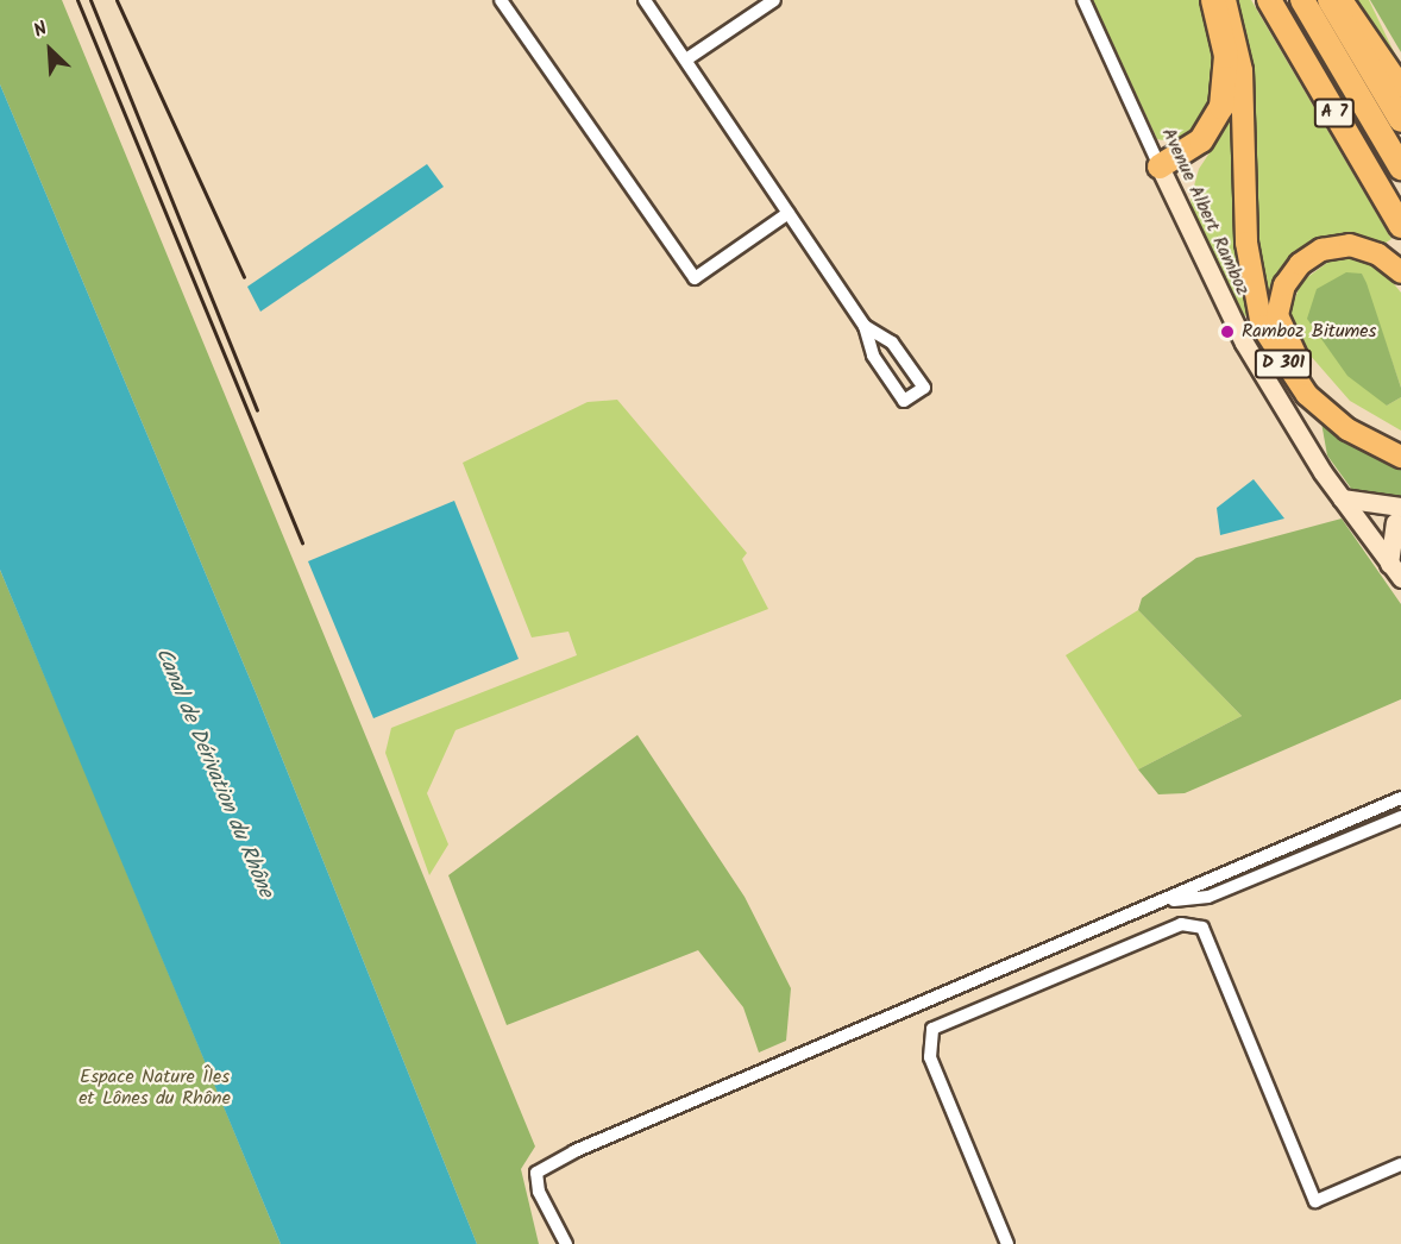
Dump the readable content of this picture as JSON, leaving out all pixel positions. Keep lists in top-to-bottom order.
{
  "streets": {
    "highway": ["A 7", "D 301"],
    "main road": ["Avenue Albert Ramboz"]
  },
  "water": ["Canal de Dérivation du Rhône"],
  "parks": ["Espace Nature Îles et Lônes du Rhône"],
  "places": ["Ramboz Bitumes"],
  "north": "top left"
}
